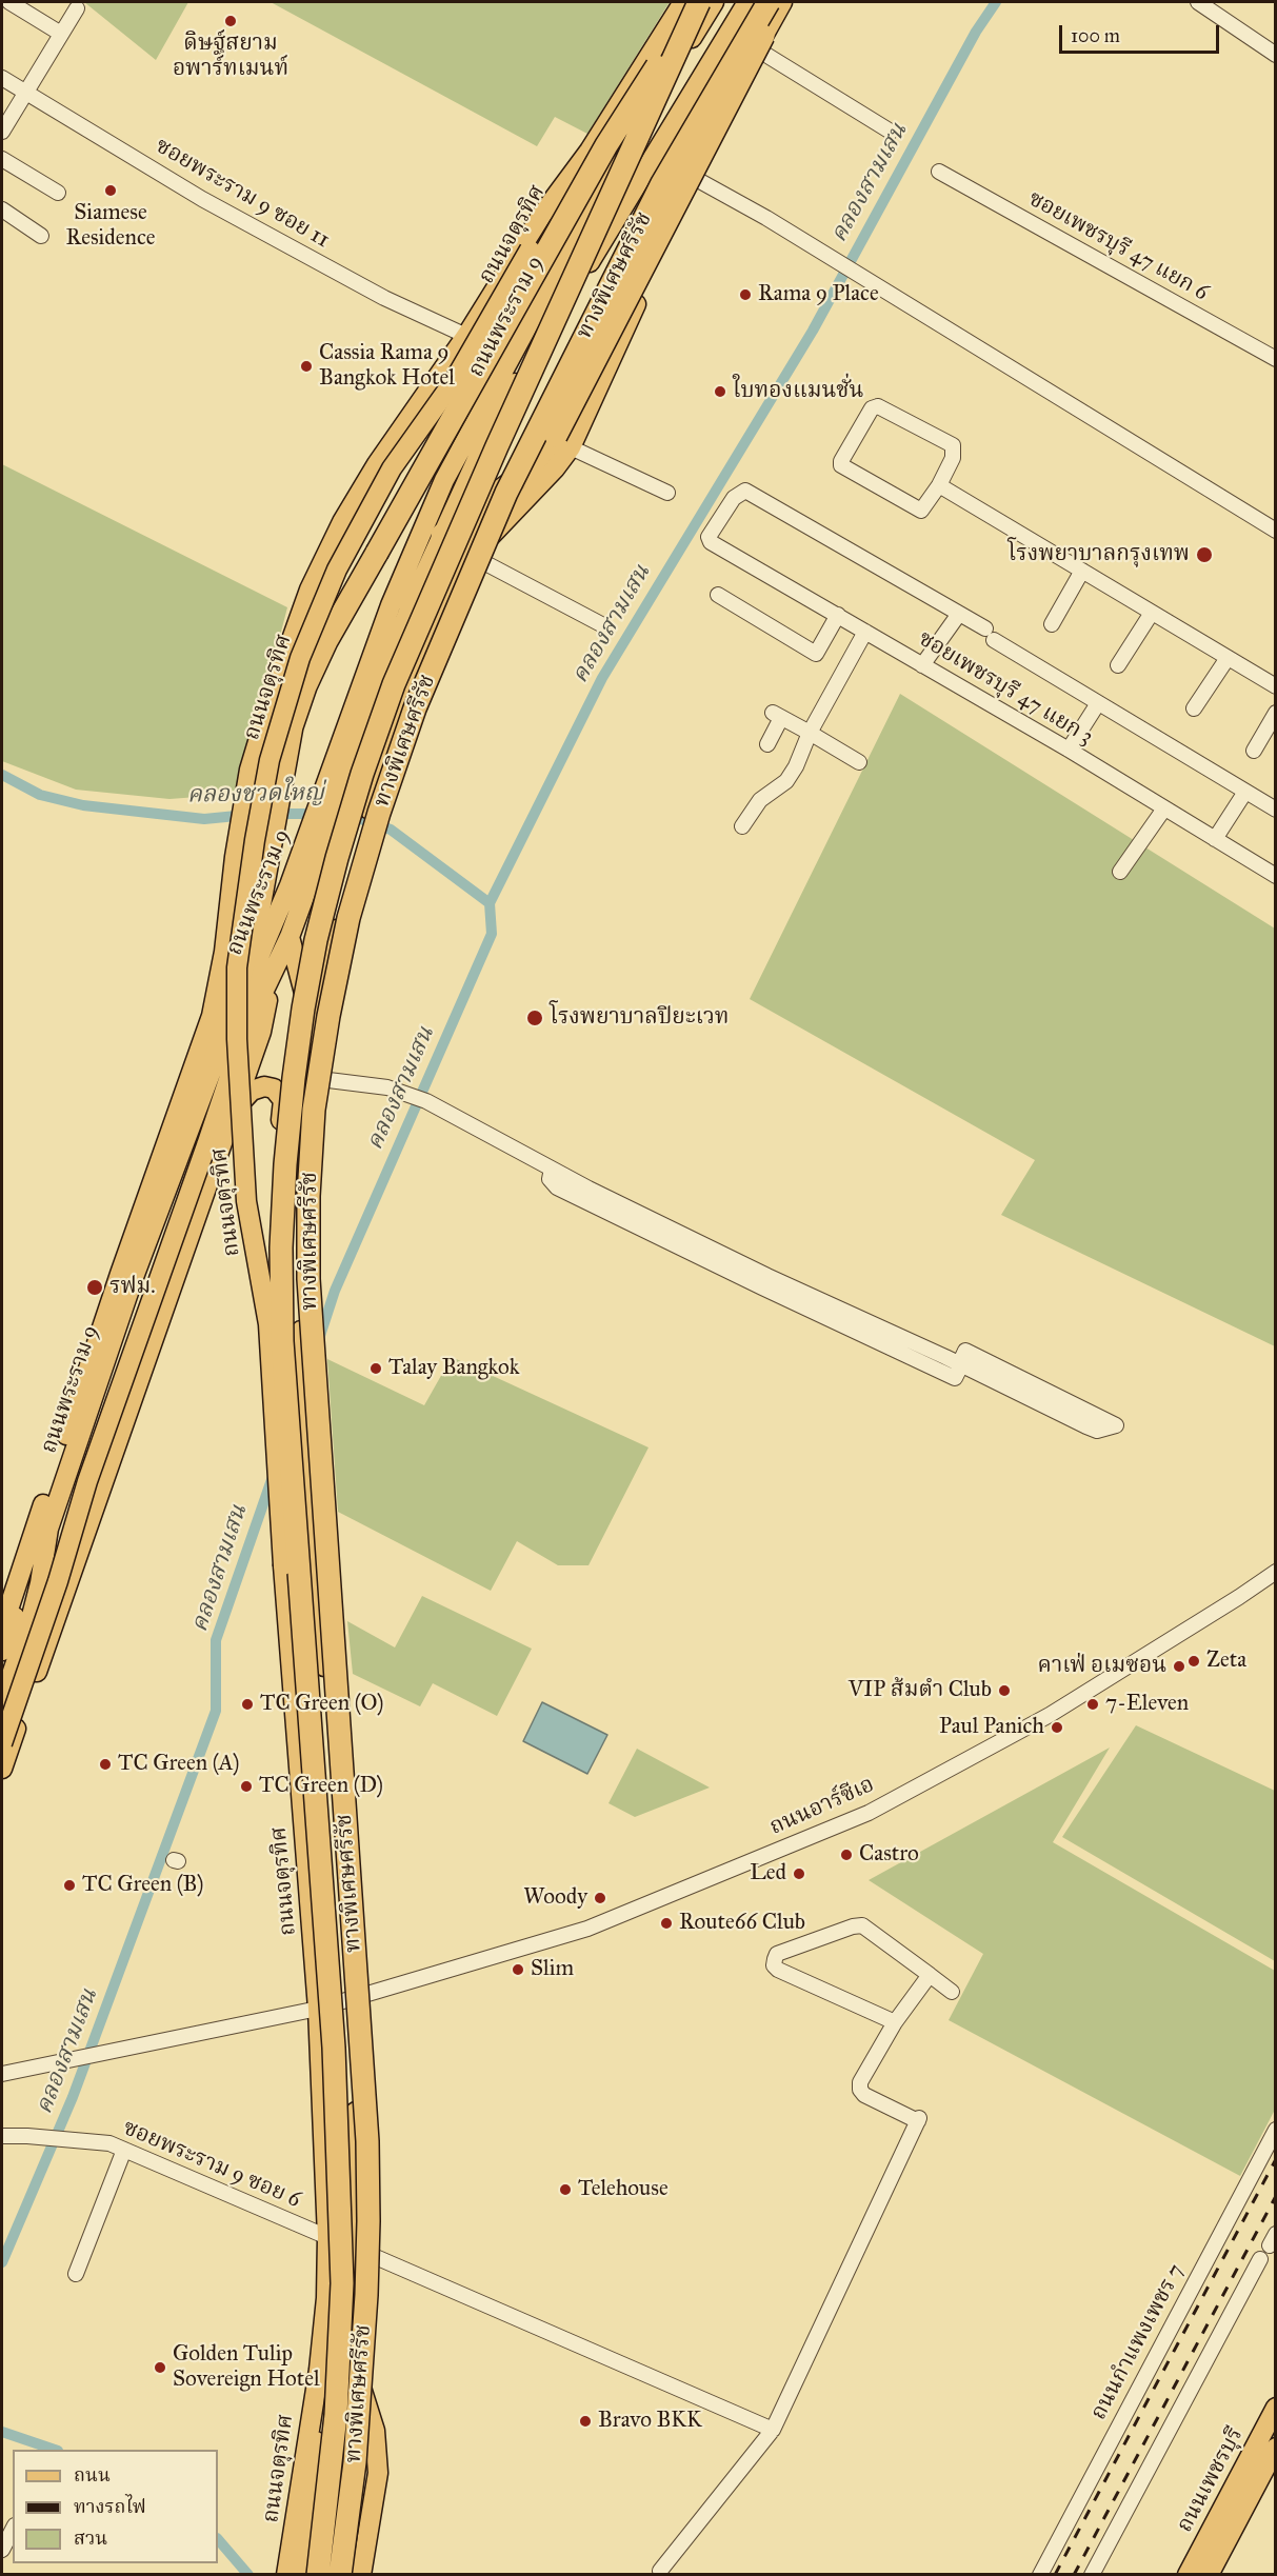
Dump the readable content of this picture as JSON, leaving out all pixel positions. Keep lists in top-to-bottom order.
{
  "streets": {
    "highway": ["ทางพิเศษศรีรัช"],
    "main road": ["ถนนจตุรทิศ", "ถนนพระราม 9", "ถนนเพชรบุรี"],
    "street": [
      "ซอยพระราม 9 ซอย 11",
      "ซอยเพชรบุรี 47 แยก 6",
      "ซอยเพชรบุรี 47 แยก 3",
      "ถนนอาร์ซีเอ",
      "ซอยพระราม 9 ซอย 6",
      "ถนนกำแพงเพชร 7"
    ]
  },
  "crossings": [
    ["ซอยพระราม 9 ซอย 11", "ถนนพระราม 9"],
    ["ถนนจตุรทิศ", "ถนนพระราม 9"],
    ["ถนนจตุรทิศ", "ถนนอาร์ซีเอ"],
    ["ถนนจตุรทิศ", "ซอยพระราม 9 ซอย 6"]
  ],
  "water": ["คลองสามเสน", "คลองชวดใหญ่"],
  "places": [
    "ดิษฐ์สยาม อพาร์ทเมนท์",
    "Siamese Residence",
    "Rama 9 Place",
    "Cassia Rama 9 Bangkok Hotel",
    "ใบทองแมนชั่น",
    "โรงพยาบาลกรุงเทพ",
    "โรงพยาบาลปิยะเวท",
    "รฟม.",
    "Talay Bangkok",
    "Zeta",
    "คาเฟ่ อเมซอน",
    "VIP ส้มตำ Club",
    "TC Green (O)",
    "7-Eleven",
    "Paul Panich",
    "TC Green (A)",
    "TC Green (D)",
    "Castro",
    "Led",
    "TC Green (B)",
    "Woody",
    "Route66 Club",
    "Slim",
    "Telehouse",
    "Golden Tulip Sovereign Hotel",
    "Bravo BKK"
  ],
  "legend": ["ถนน", "ทางรถไฟ", "สวน"],
  "scale_bar": "100 m"
}
